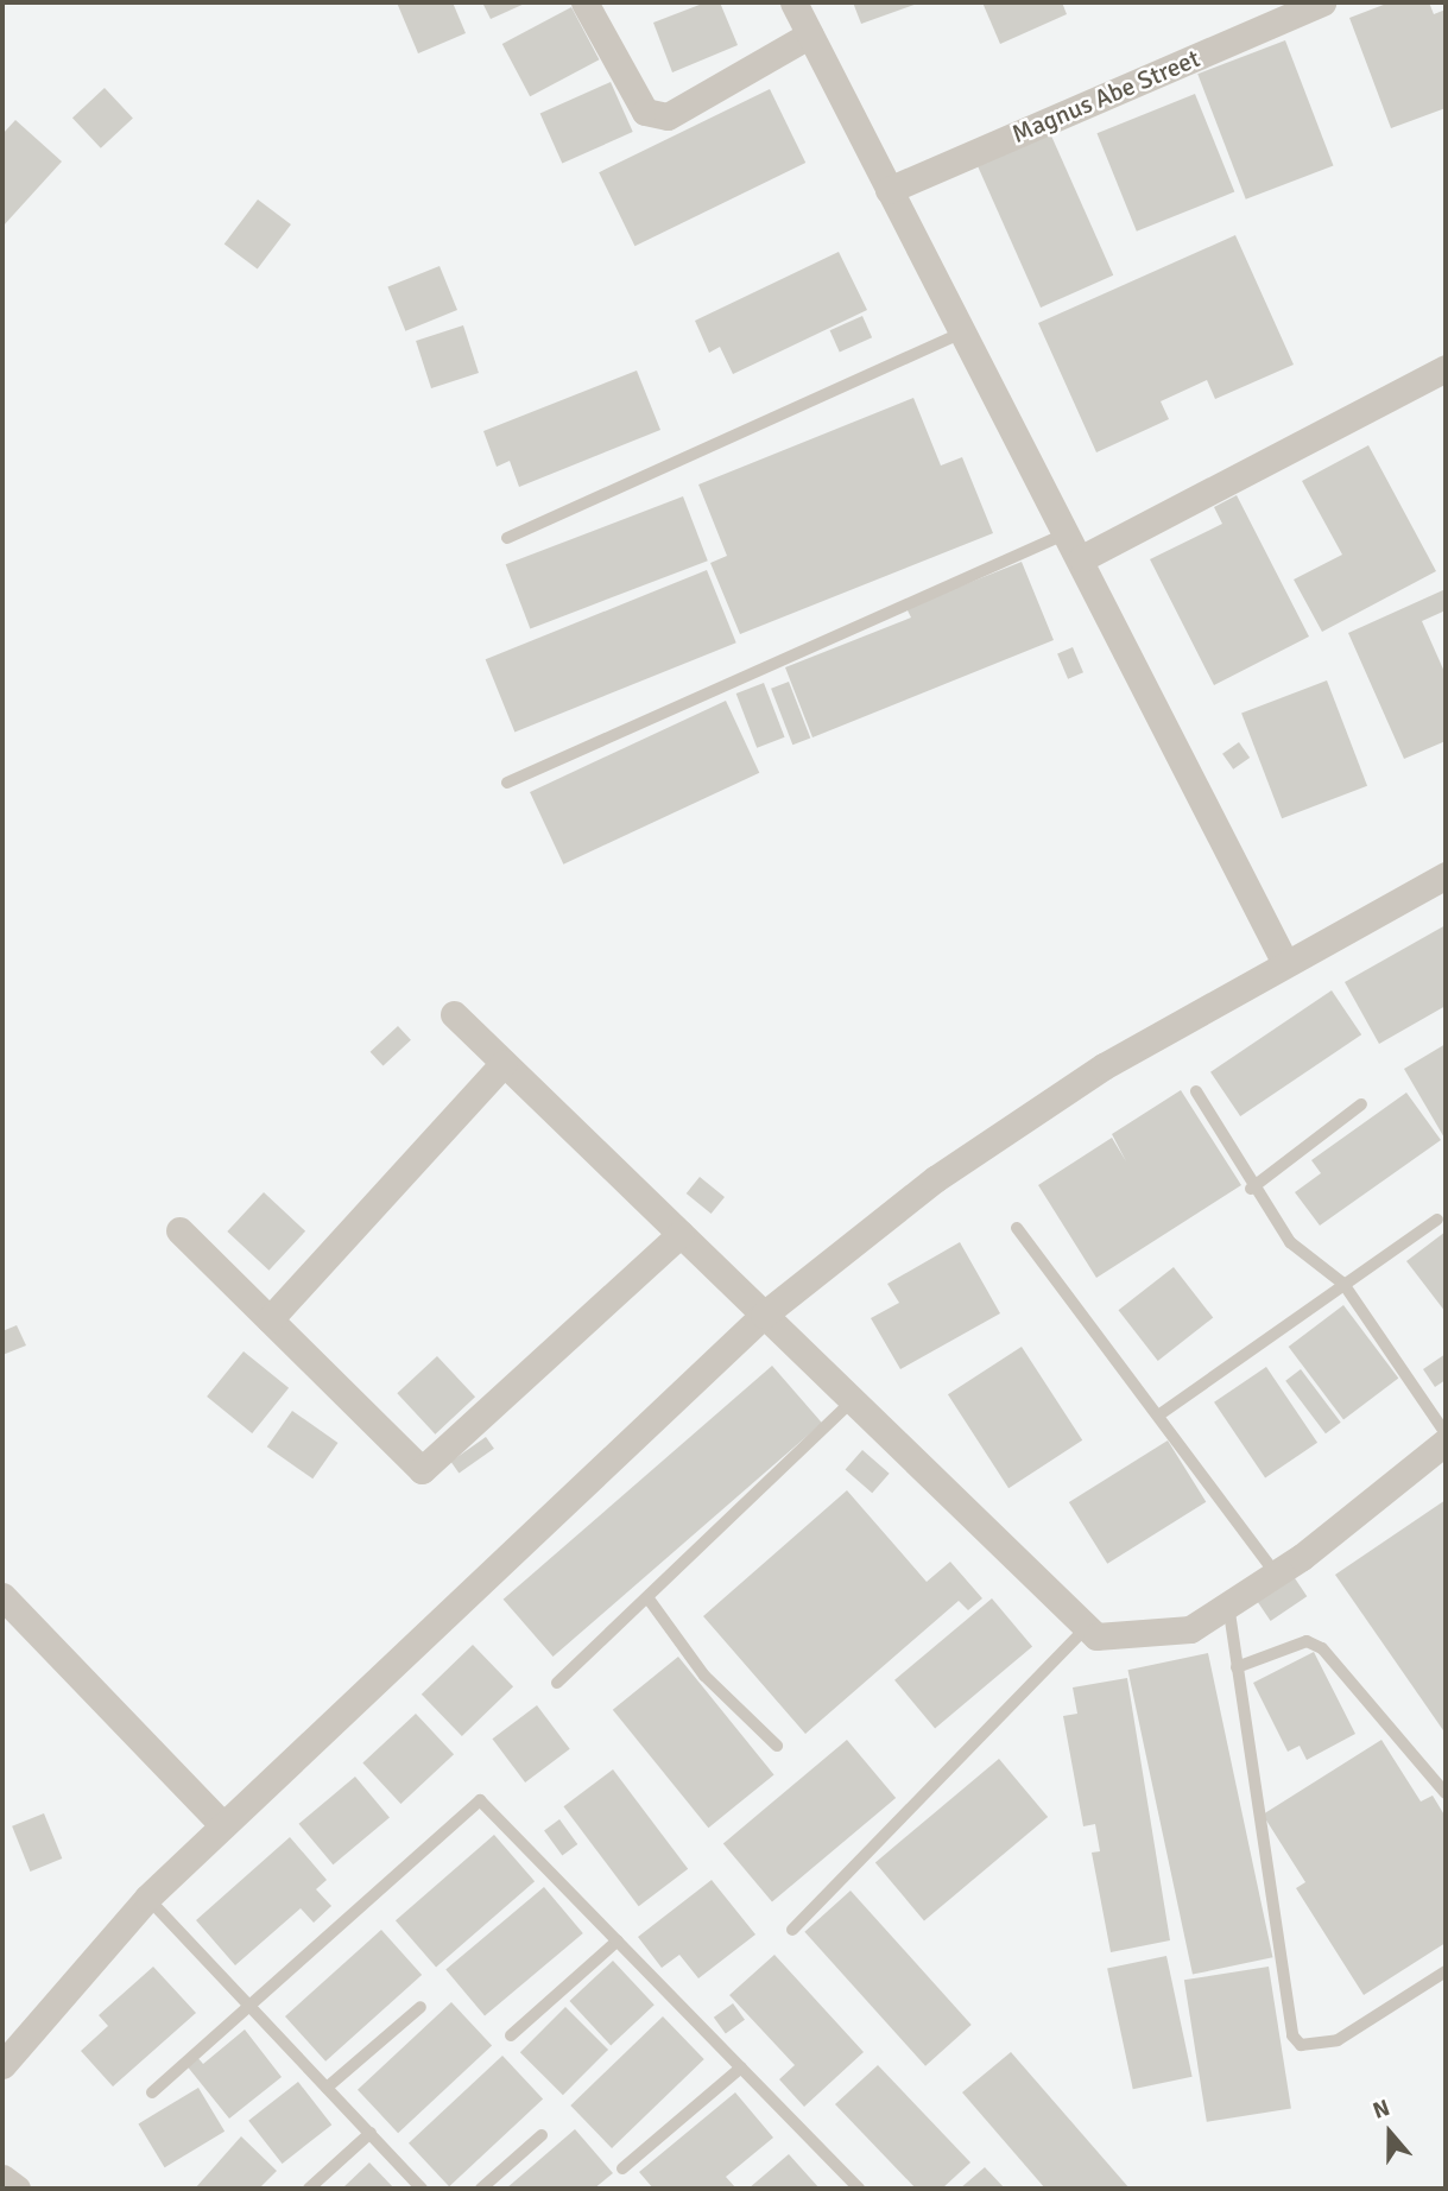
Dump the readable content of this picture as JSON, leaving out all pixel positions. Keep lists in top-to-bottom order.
{
  "streets": {
    "street": ["Magnus Abe Street"]
  },
  "north": "top"
}
